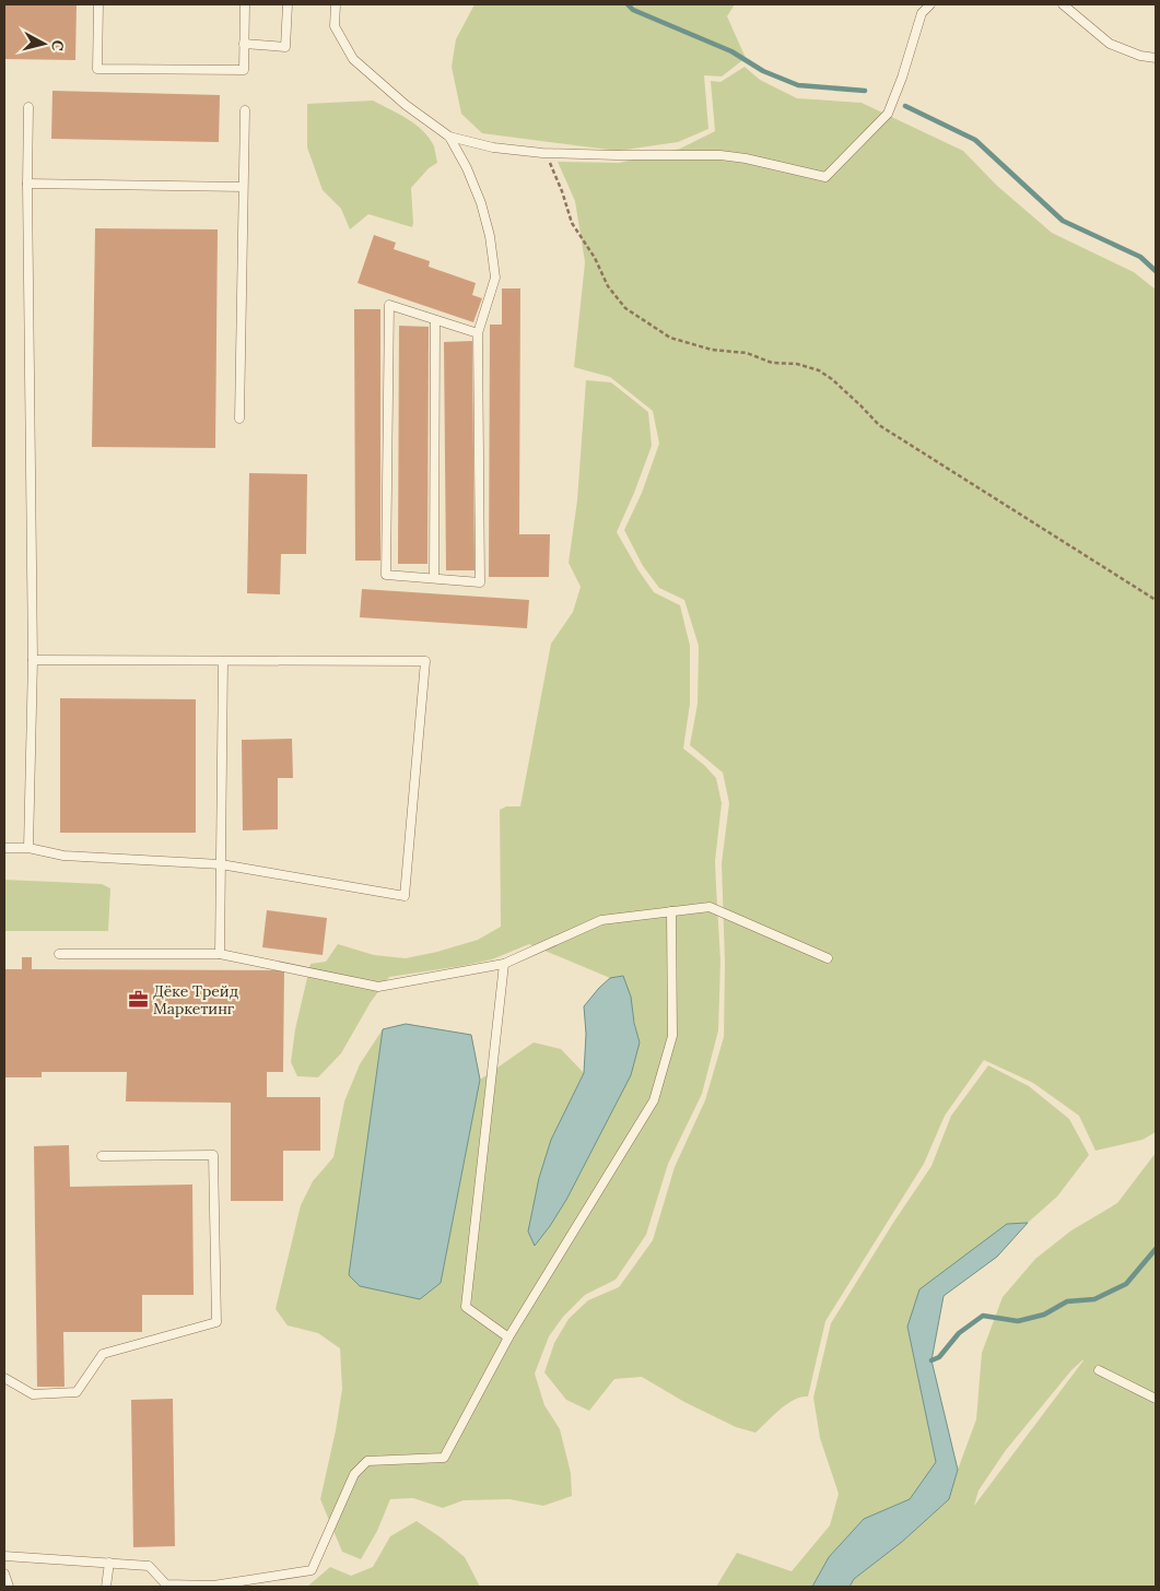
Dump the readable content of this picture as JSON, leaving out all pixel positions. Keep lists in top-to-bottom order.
{
  "places": {
    "office": ["Дёке Трейд Маркетинг"]
  },
  "north": "right"
}
